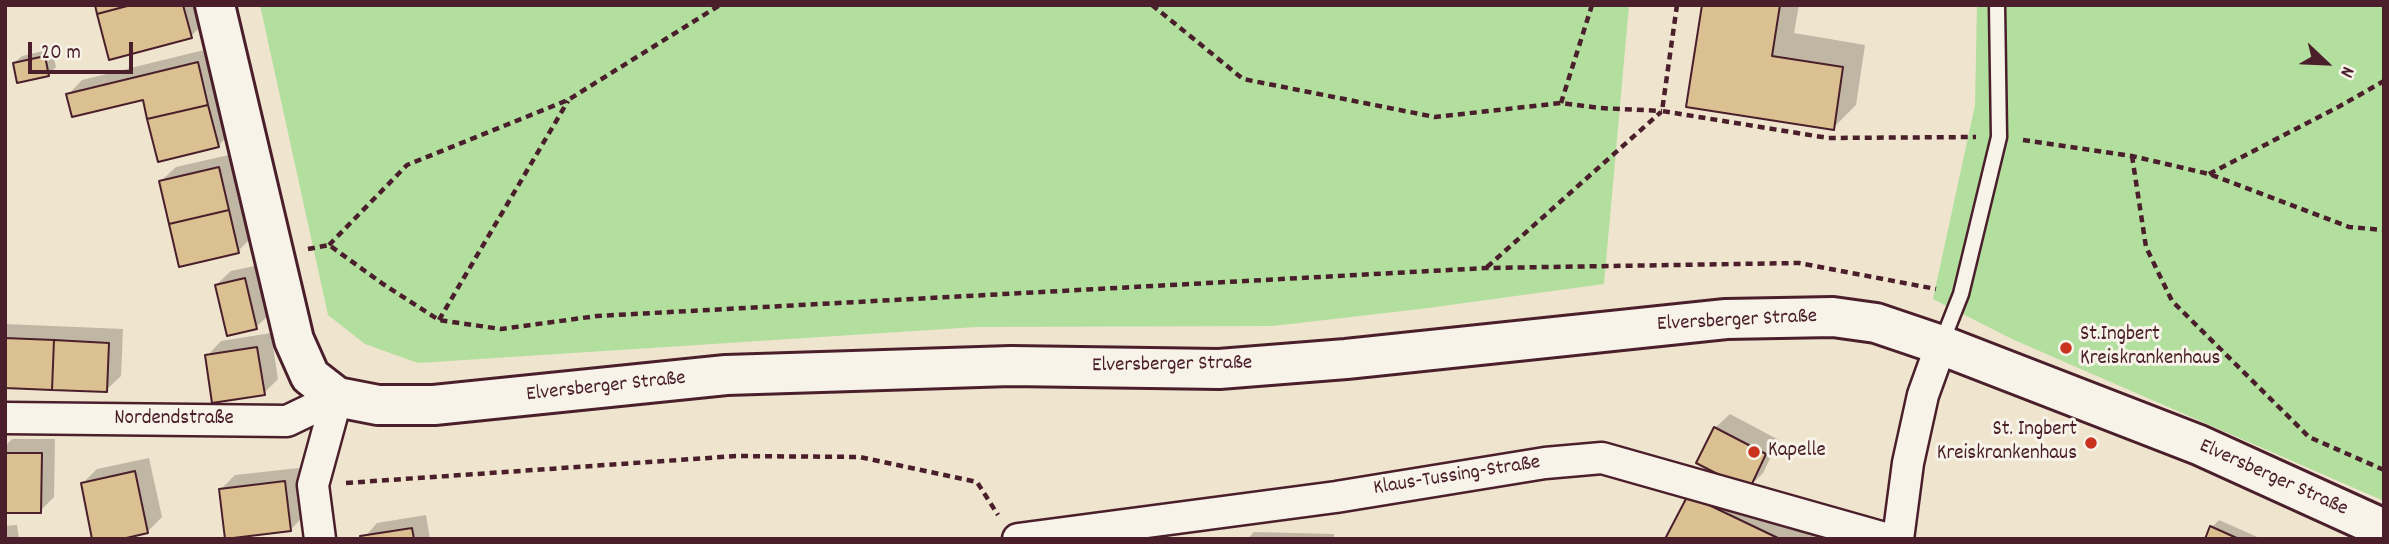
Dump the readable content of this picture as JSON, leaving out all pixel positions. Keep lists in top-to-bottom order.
{
  "streets": {
    "main road": ["Elversberger Straße"],
    "street": ["Nordendstraße", "Klaus-Tussing-Straße"]
  },
  "crossings": [
    ["Elversberger Straße", "Nordendstraße"]
  ],
  "places": ["St.Ingbert Kreiskrankenhaus", "St. Ingbert Kreiskrankenhaus", "Kapelle"],
  "scale_bar": "20 m",
  "north": "bottom right"
}
